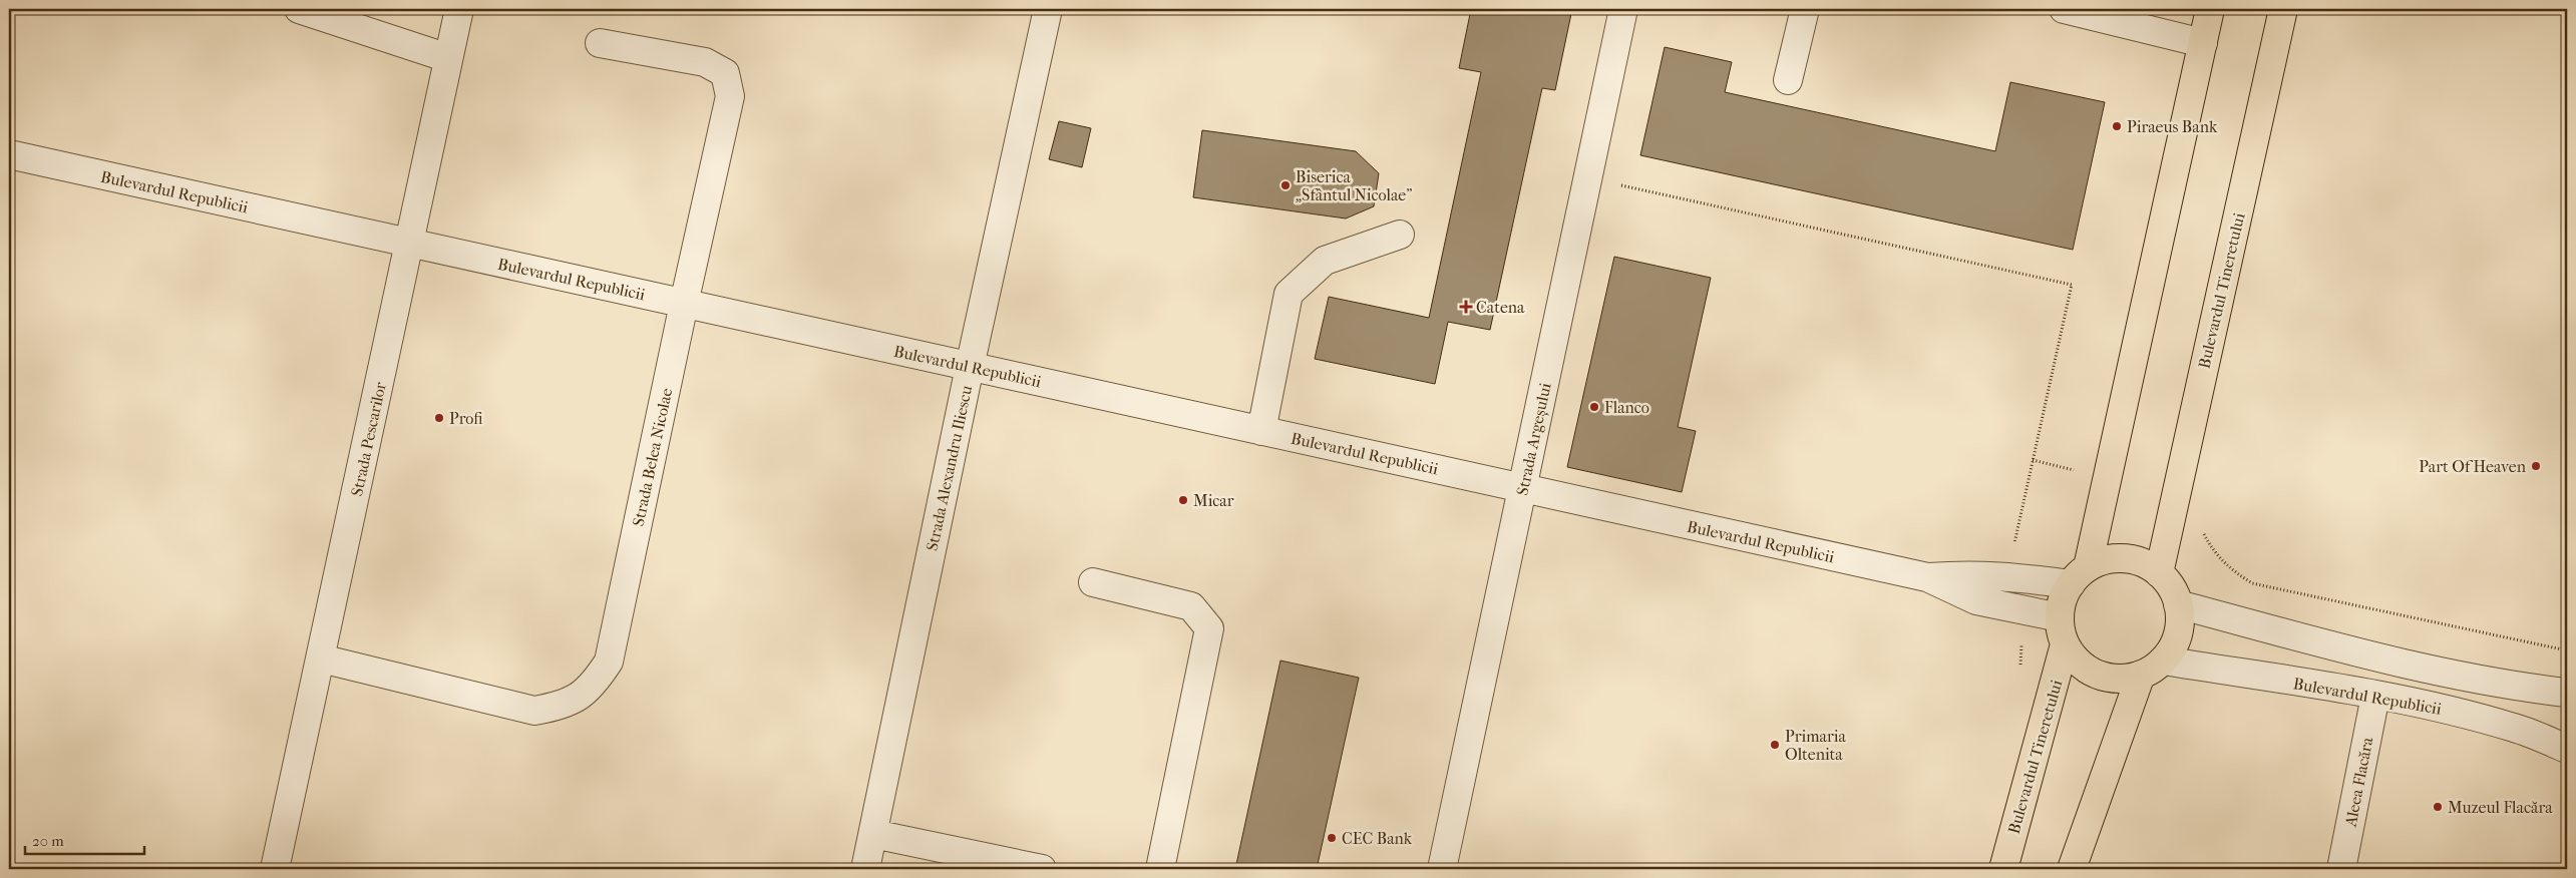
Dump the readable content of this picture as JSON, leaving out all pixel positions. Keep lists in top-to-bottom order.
{
  "streets": {
    "main road": ["Bulevardul Tineretului"],
    "street": [
      "Bulevardul Republicii",
      "Strada Pescarilor",
      "Strada Argeșului",
      "Strada Belea Nicolae",
      "Strada Alexandru Iliescu",
      "Aleea Flacăra"
    ]
  },
  "crossings": [
    ["Bulevardul Republicii", "Bulevardul Tineretului"],
    ["Bulevardul Republicii", "Strada Pescarilor"],
    ["Bulevardul Republicii", "Strada Argeșului"],
    ["Bulevardul Republicii", "Strada Belea Nicolae"],
    ["Bulevardul Republicii", "Strada Alexandru Iliescu"],
    ["Bulevardul Republicii", "Aleea Flacăra"],
    ["Strada Pescarilor", "Strada Belea Nicolae"]
  ],
  "places": {
    "other": [
      "Piraeus Bank",
      "Biserica „Sfântul Nicolae\"",
      "Flanco",
      "Profi",
      "Part Of Heaven",
      "Micar",
      "Primaria Oltenita",
      "Muzeul Flacăra",
      "CEC Bank"
    ],
    "health": ["Catena"]
  },
  "scale_bar": "20 m"
}
